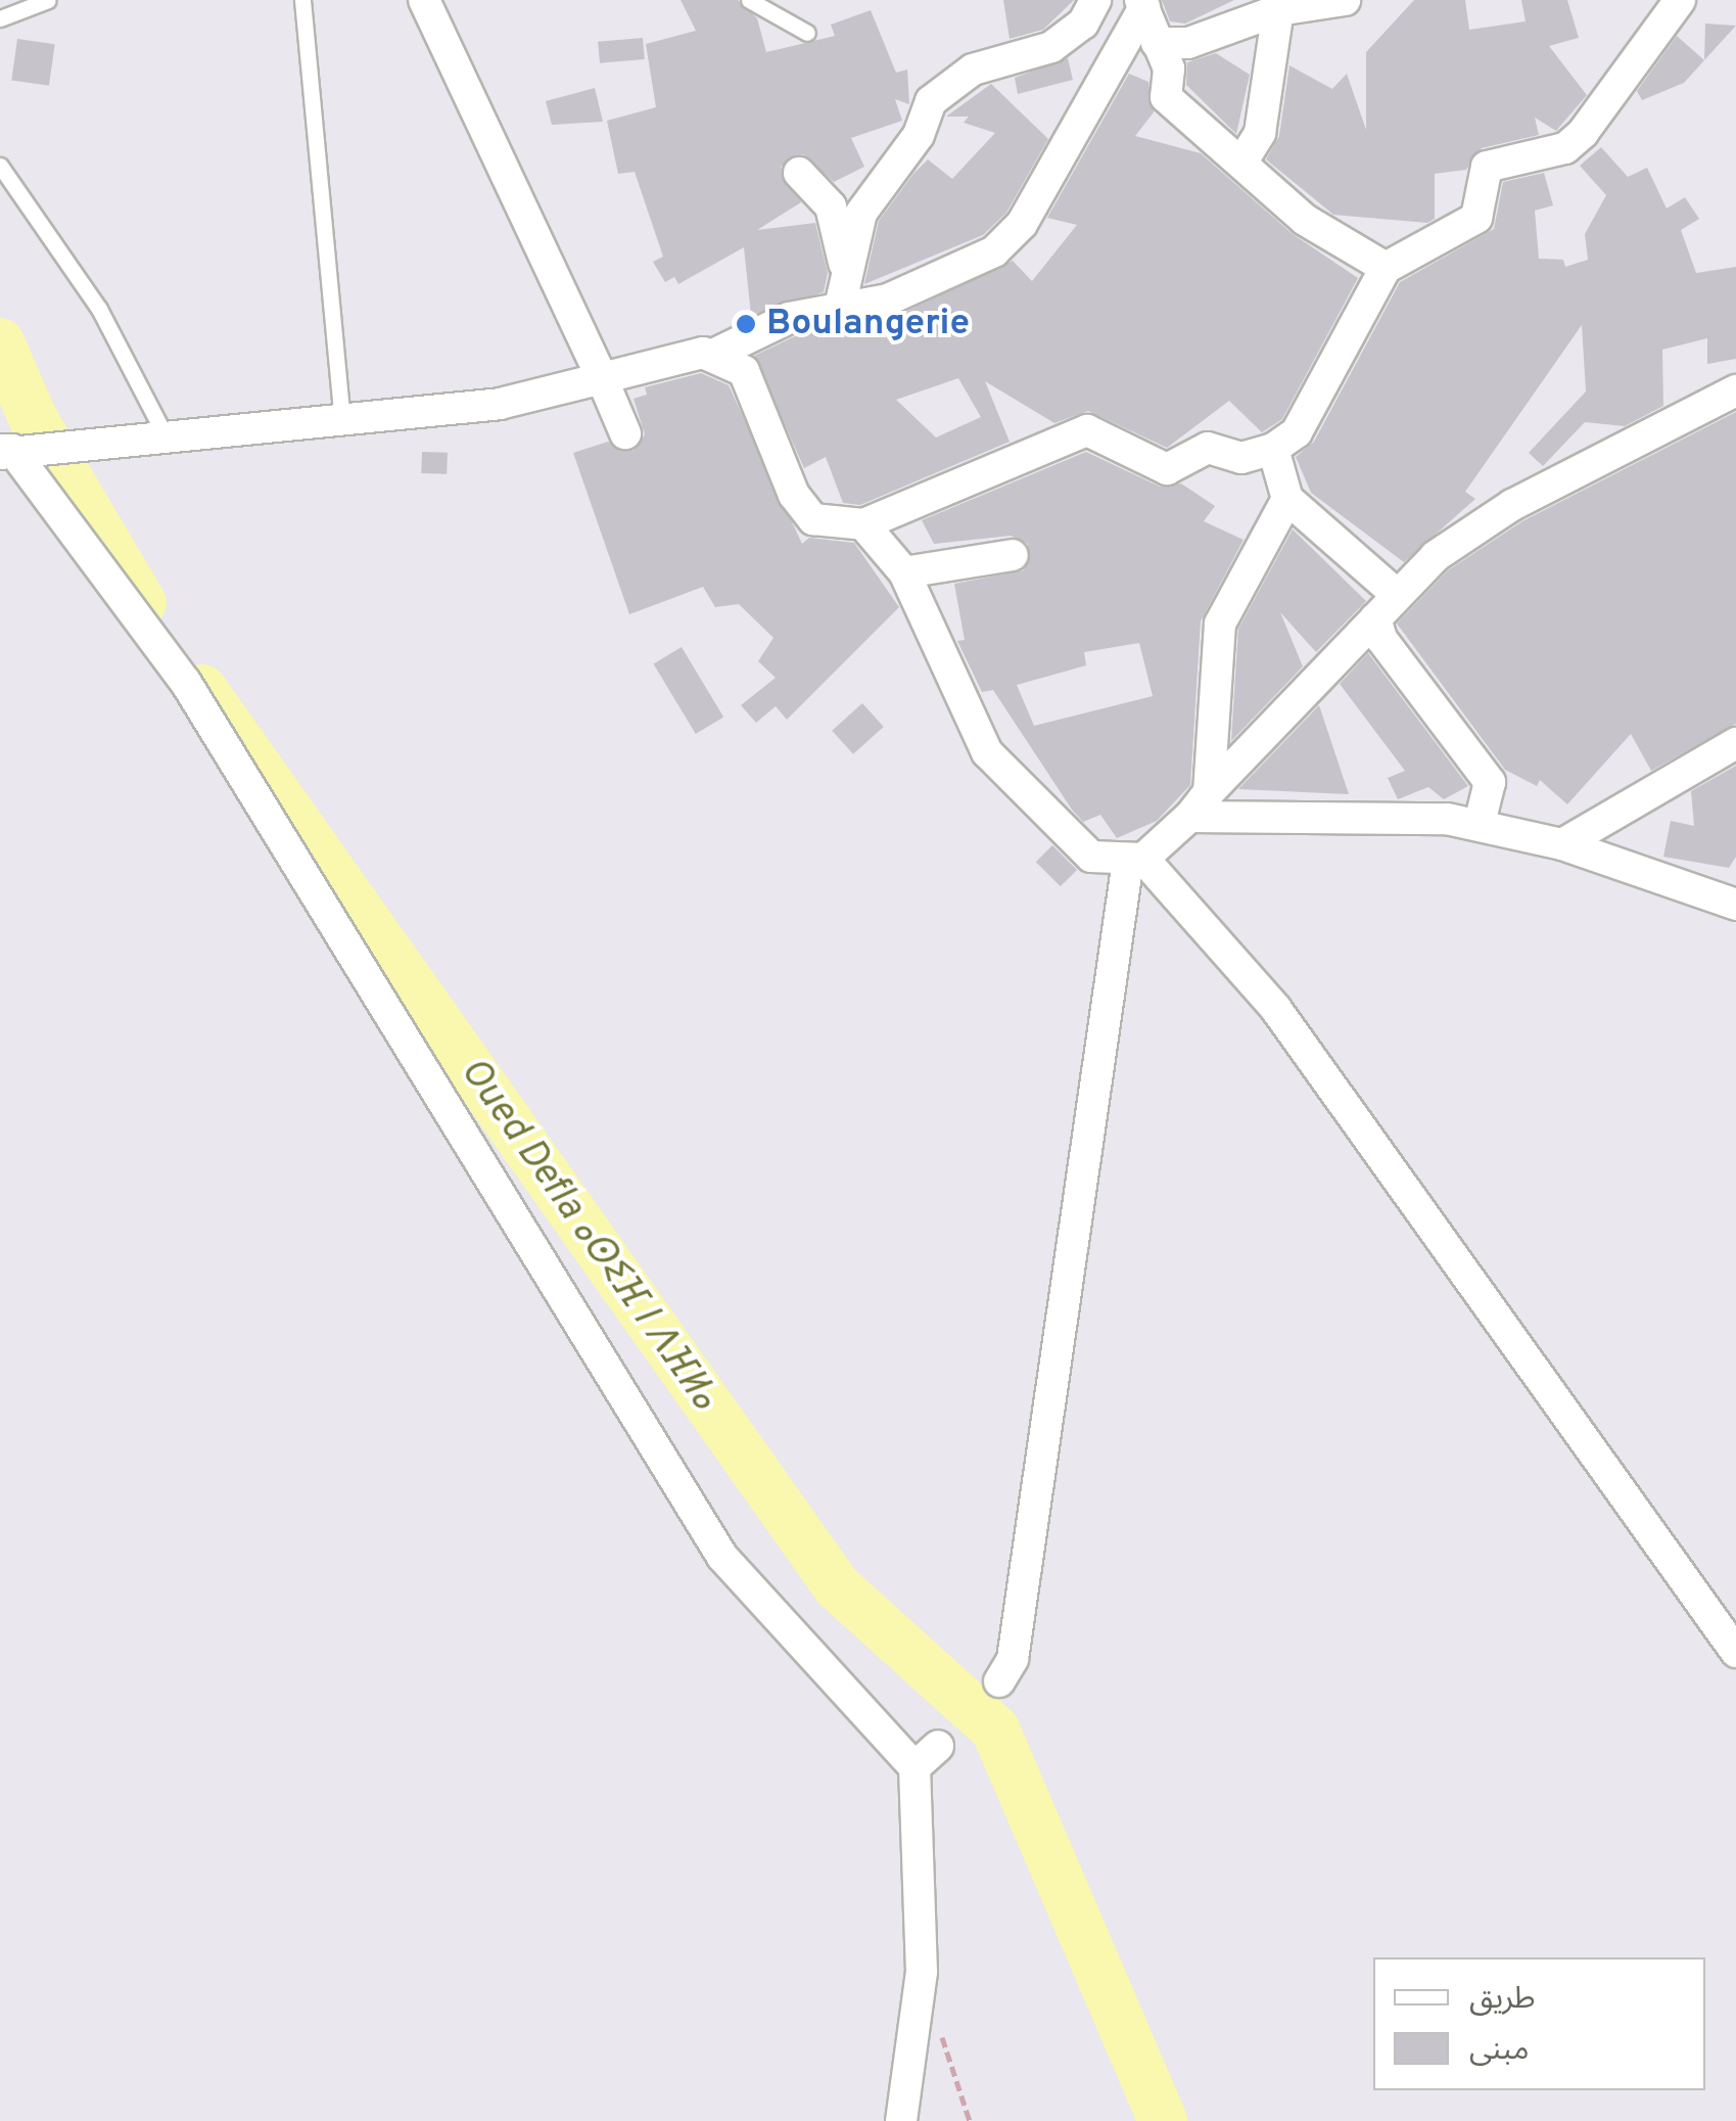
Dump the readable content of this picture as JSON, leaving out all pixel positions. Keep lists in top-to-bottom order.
{
  "water": ["Oued Defla ⴰⵙⵉⴼ ⵏ ⴷⴼⵍⴰ"],
  "places": ["Boulangerie"],
  "legend": ["طريق", "مبنى"]
}
